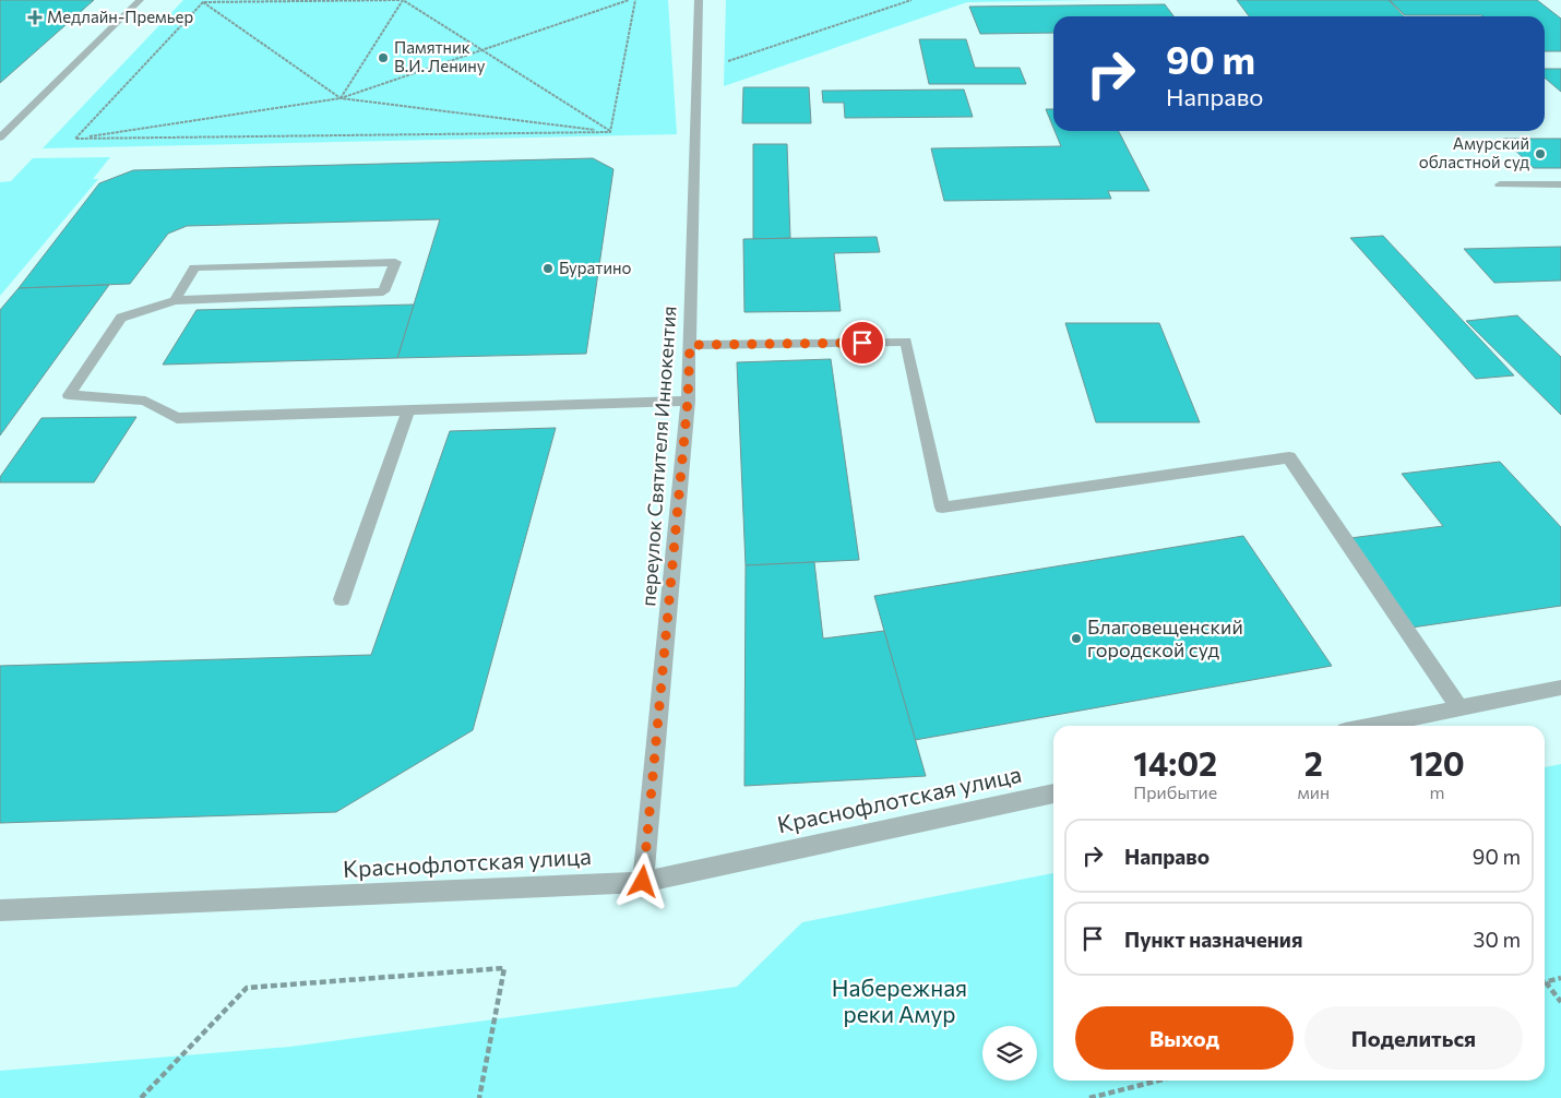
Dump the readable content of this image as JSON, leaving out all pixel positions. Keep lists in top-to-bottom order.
{
  "streets": {
    "street": ["переулок Святителя Иннокентия", "Краснофлотская улица"]
  },
  "crossings": [
    ["переулок Святителя Иннокентия", "Краснофлотская улица"]
  ],
  "parks": ["Набережная реки Амур"],
  "places": {
    "health": ["Медлайн-Премьер"],
    "other": [
      "Памятник В.И. Ленину",
      "Амурский областной суд",
      "Буратино",
      "Благовещенский городской суд"
    ]
  },
  "page": {
    "turn": ["90 m", "Направо"],
    "eta": [
      "14:02",
      "Прибытие",
      "2",
      "мин",
      "120",
      "m"
    ],
    "list": [
      {
        "name": "Направо",
        "value": "90 m"
      },
      {
        "name": "Пункт назначения",
        "value": "30 m"
      }
    ],
    "buttons": ["Выход", "Поделиться"]
  }
}
